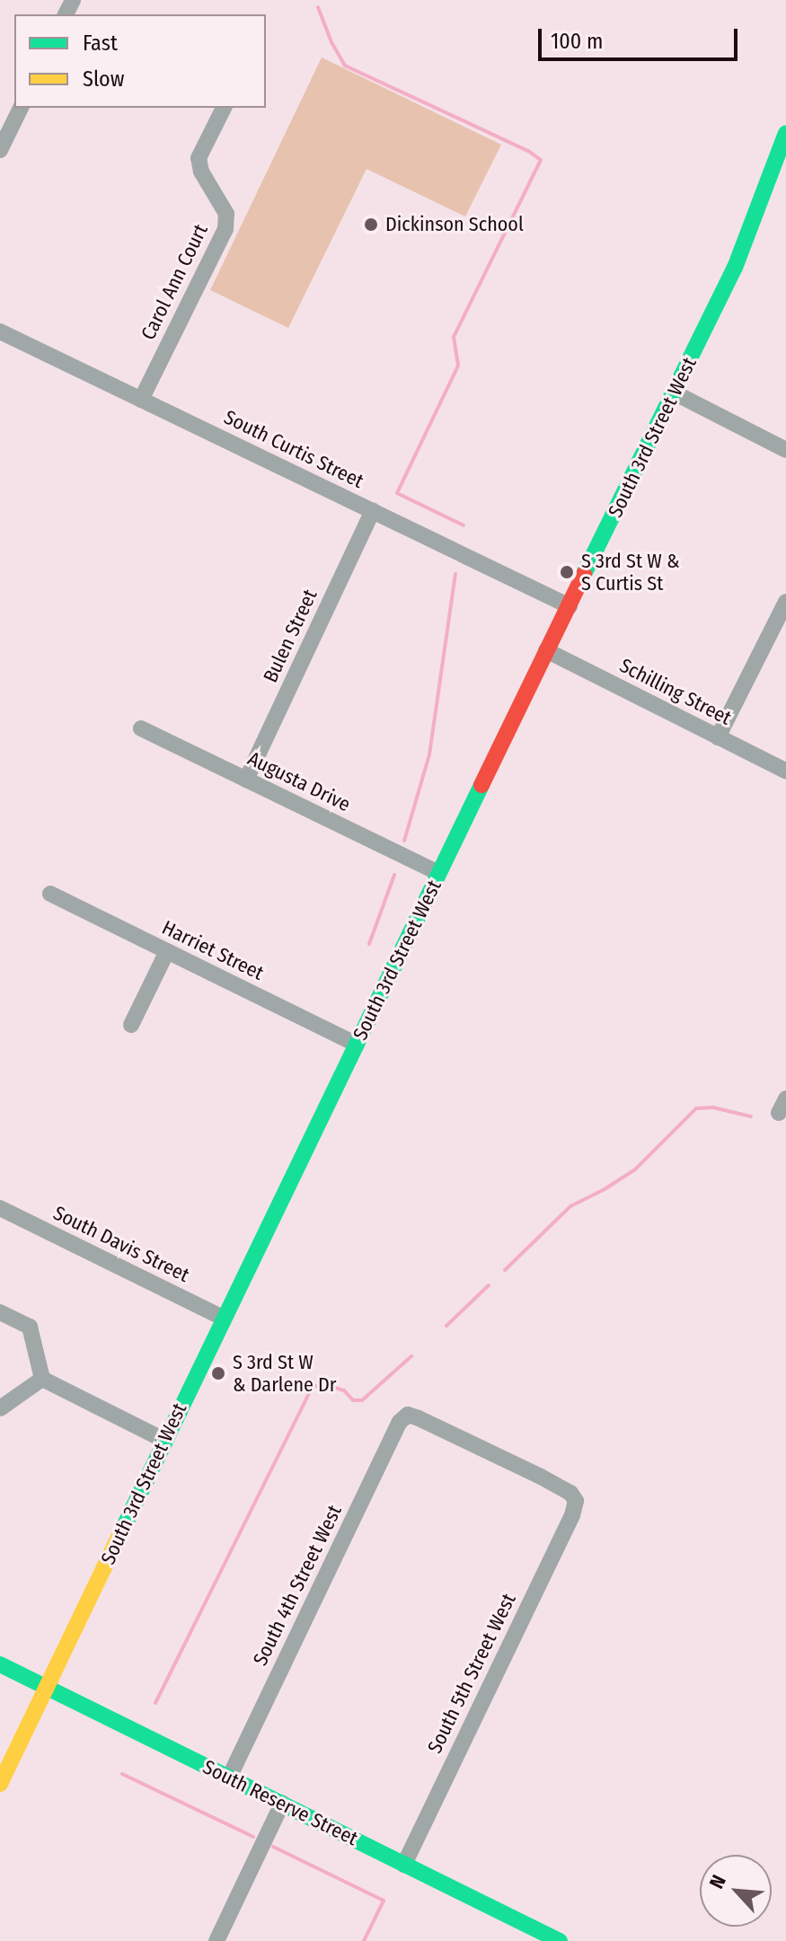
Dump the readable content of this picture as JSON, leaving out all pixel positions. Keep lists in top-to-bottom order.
{
  "streets": {
    "main road": ["South 3rd Street West", "South Reserve Street"],
    "street": [
      "Carol Ann Court",
      "South Curtis Street",
      "Bulen Street",
      "Schilling Street",
      "Augusta Drive",
      "Harriet Street",
      "South Davis Street",
      "South 4th Street West",
      "South 5th Street West"
    ]
  },
  "crossings": [
    ["Carol Ann Court", "South Curtis Street"],
    ["South 3rd Street West", "South Curtis Street"],
    ["South 3rd Street West", "Schilling Street"],
    ["South 3rd Street West", "Augusta Drive"],
    ["South 3rd Street West", "Harriet Street"],
    ["South 3rd Street West", "South Davis Street"],
    ["South 3rd Street West", "South Reserve Street"],
    ["South Curtis Street", "Bulen Street"],
    ["Bulen Street", "Augusta Drive"],
    ["South 4th Street West", "South 5th Street West"],
    ["South 4th Street West", "South Reserve Street"],
    ["South 5th Street West", "South Reserve Street"]
  ],
  "places": ["Dickinson School", "S 3rd St W & S Curtis St", "S 3rd St W & Darlene Dr"],
  "legend": ["Fast", "Slow"],
  "scale_bar": "100 m",
  "north": "top left"
}
